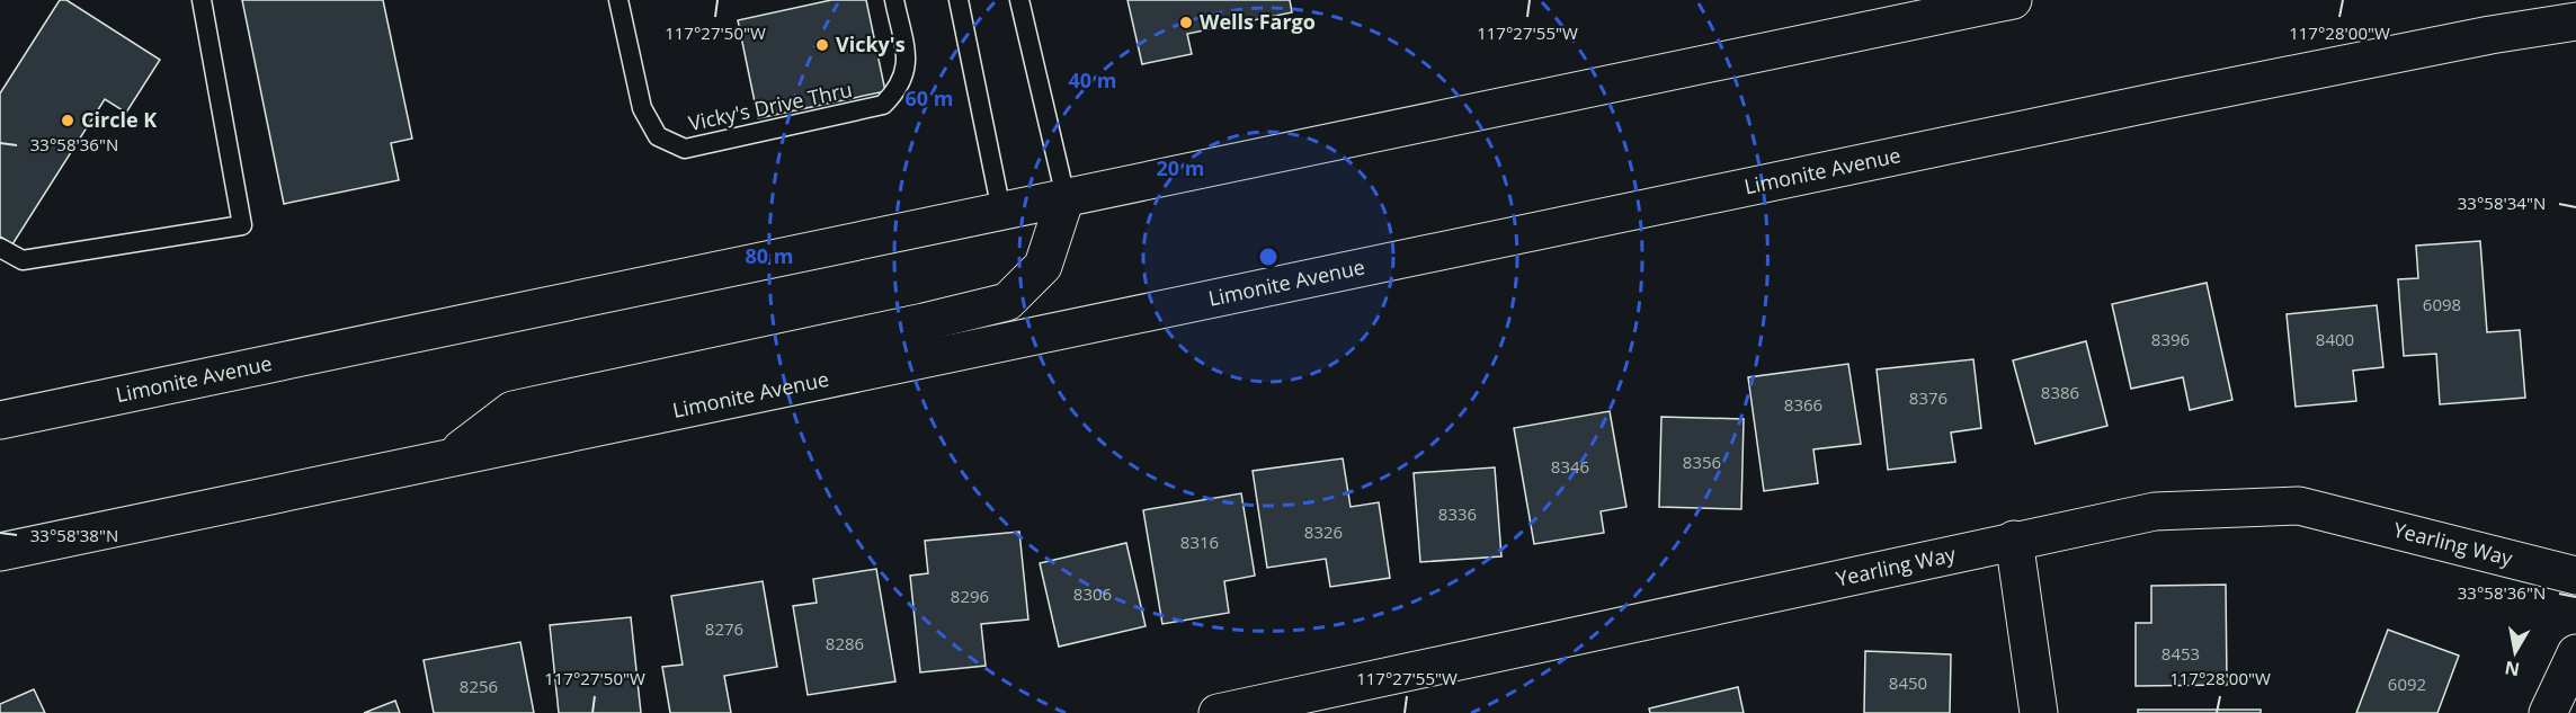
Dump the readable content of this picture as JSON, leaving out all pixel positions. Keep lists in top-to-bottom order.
{
  "streets": {
    "main road": ["Limonite Avenue", "Yearling Way"],
    "lane": ["Vicky's Drive Thru"]
  },
  "places": ["Wells Fargo", "Vicky's", "Circle K"],
  "house_numbers": [
    "6098",
    "8396",
    "8400",
    "8386",
    "8376",
    "8366",
    "8356",
    "8346",
    "8336",
    "8326",
    "8316",
    "8306",
    "8296",
    "8276",
    "8286",
    "8453",
    "8450",
    "6092",
    "8256"
  ],
  "north": "bottom",
  "coordinates": [
    "117°27'50\"W",
    "117°27'55\"W",
    "117°28'00\"W",
    "33°58'36\"N",
    "33°58'34\"N",
    "33°58'38\"N"
  ],
  "rings": [
    "40 m",
    "60 m",
    "20 m",
    "80 m"
  ]
}
